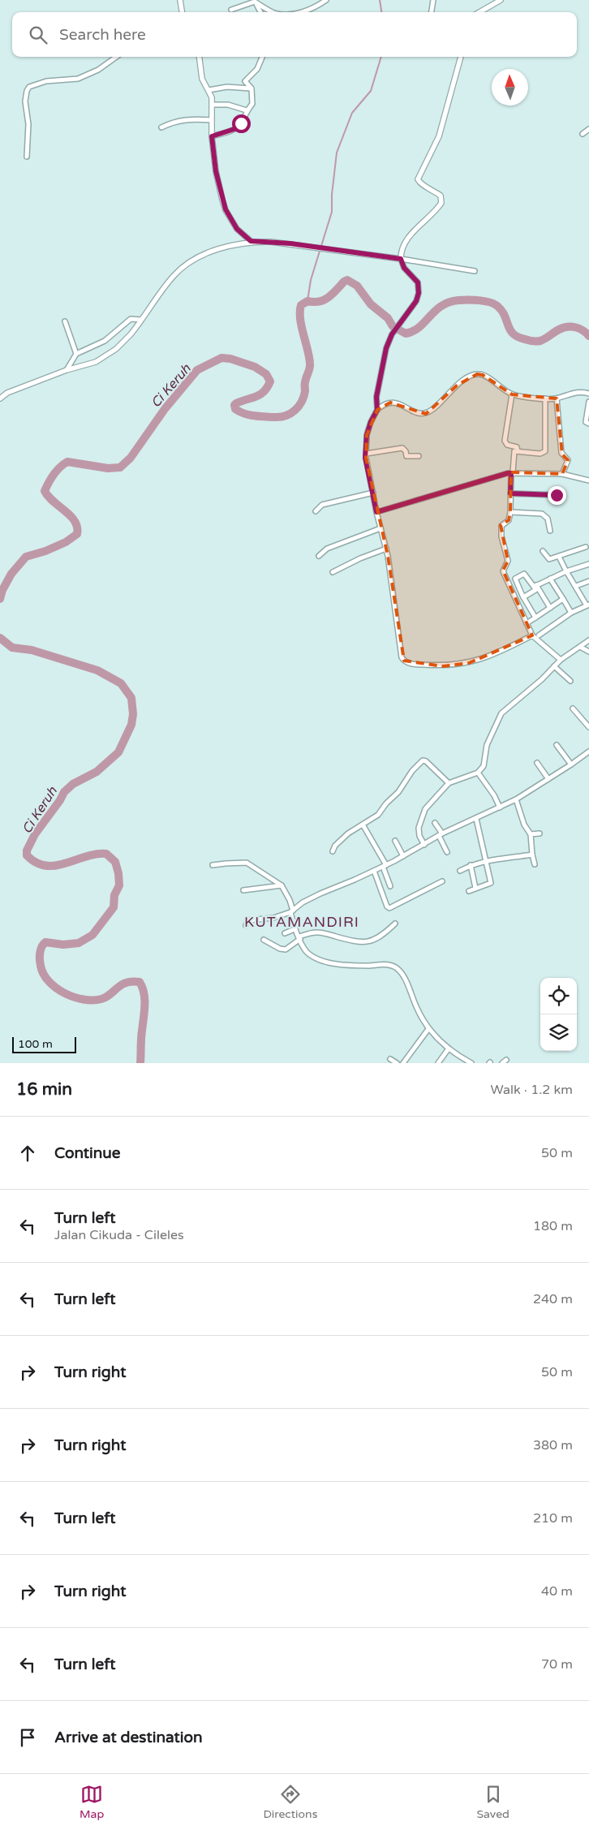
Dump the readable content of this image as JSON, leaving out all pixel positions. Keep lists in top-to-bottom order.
{
  "districts": ["KUTAMANDIRI"],
  "water": ["Ci Keruh"],
  "scale_bar": "100 m",
  "north": "top",
  "page": {
    "search": "Search here",
    "scale": "100 m",
    "heading": ["16 min", "Walk · 1.2 km"],
    "list": [
      ["Continue", "50 m"],
      ["Turn left", "Jalan Cikuda - Cileles", "180 m"],
      ["Turn left", "240 m"],
      ["Turn right", "50 m"],
      ["Turn right", "380 m"],
      ["Turn left", "210 m"],
      ["Turn right", "40 m"],
      ["Turn left", "70 m"],
      "Arrive at destination"
    ],
    "nav": ["Map", "Directions", "Saved"]
  }
}
